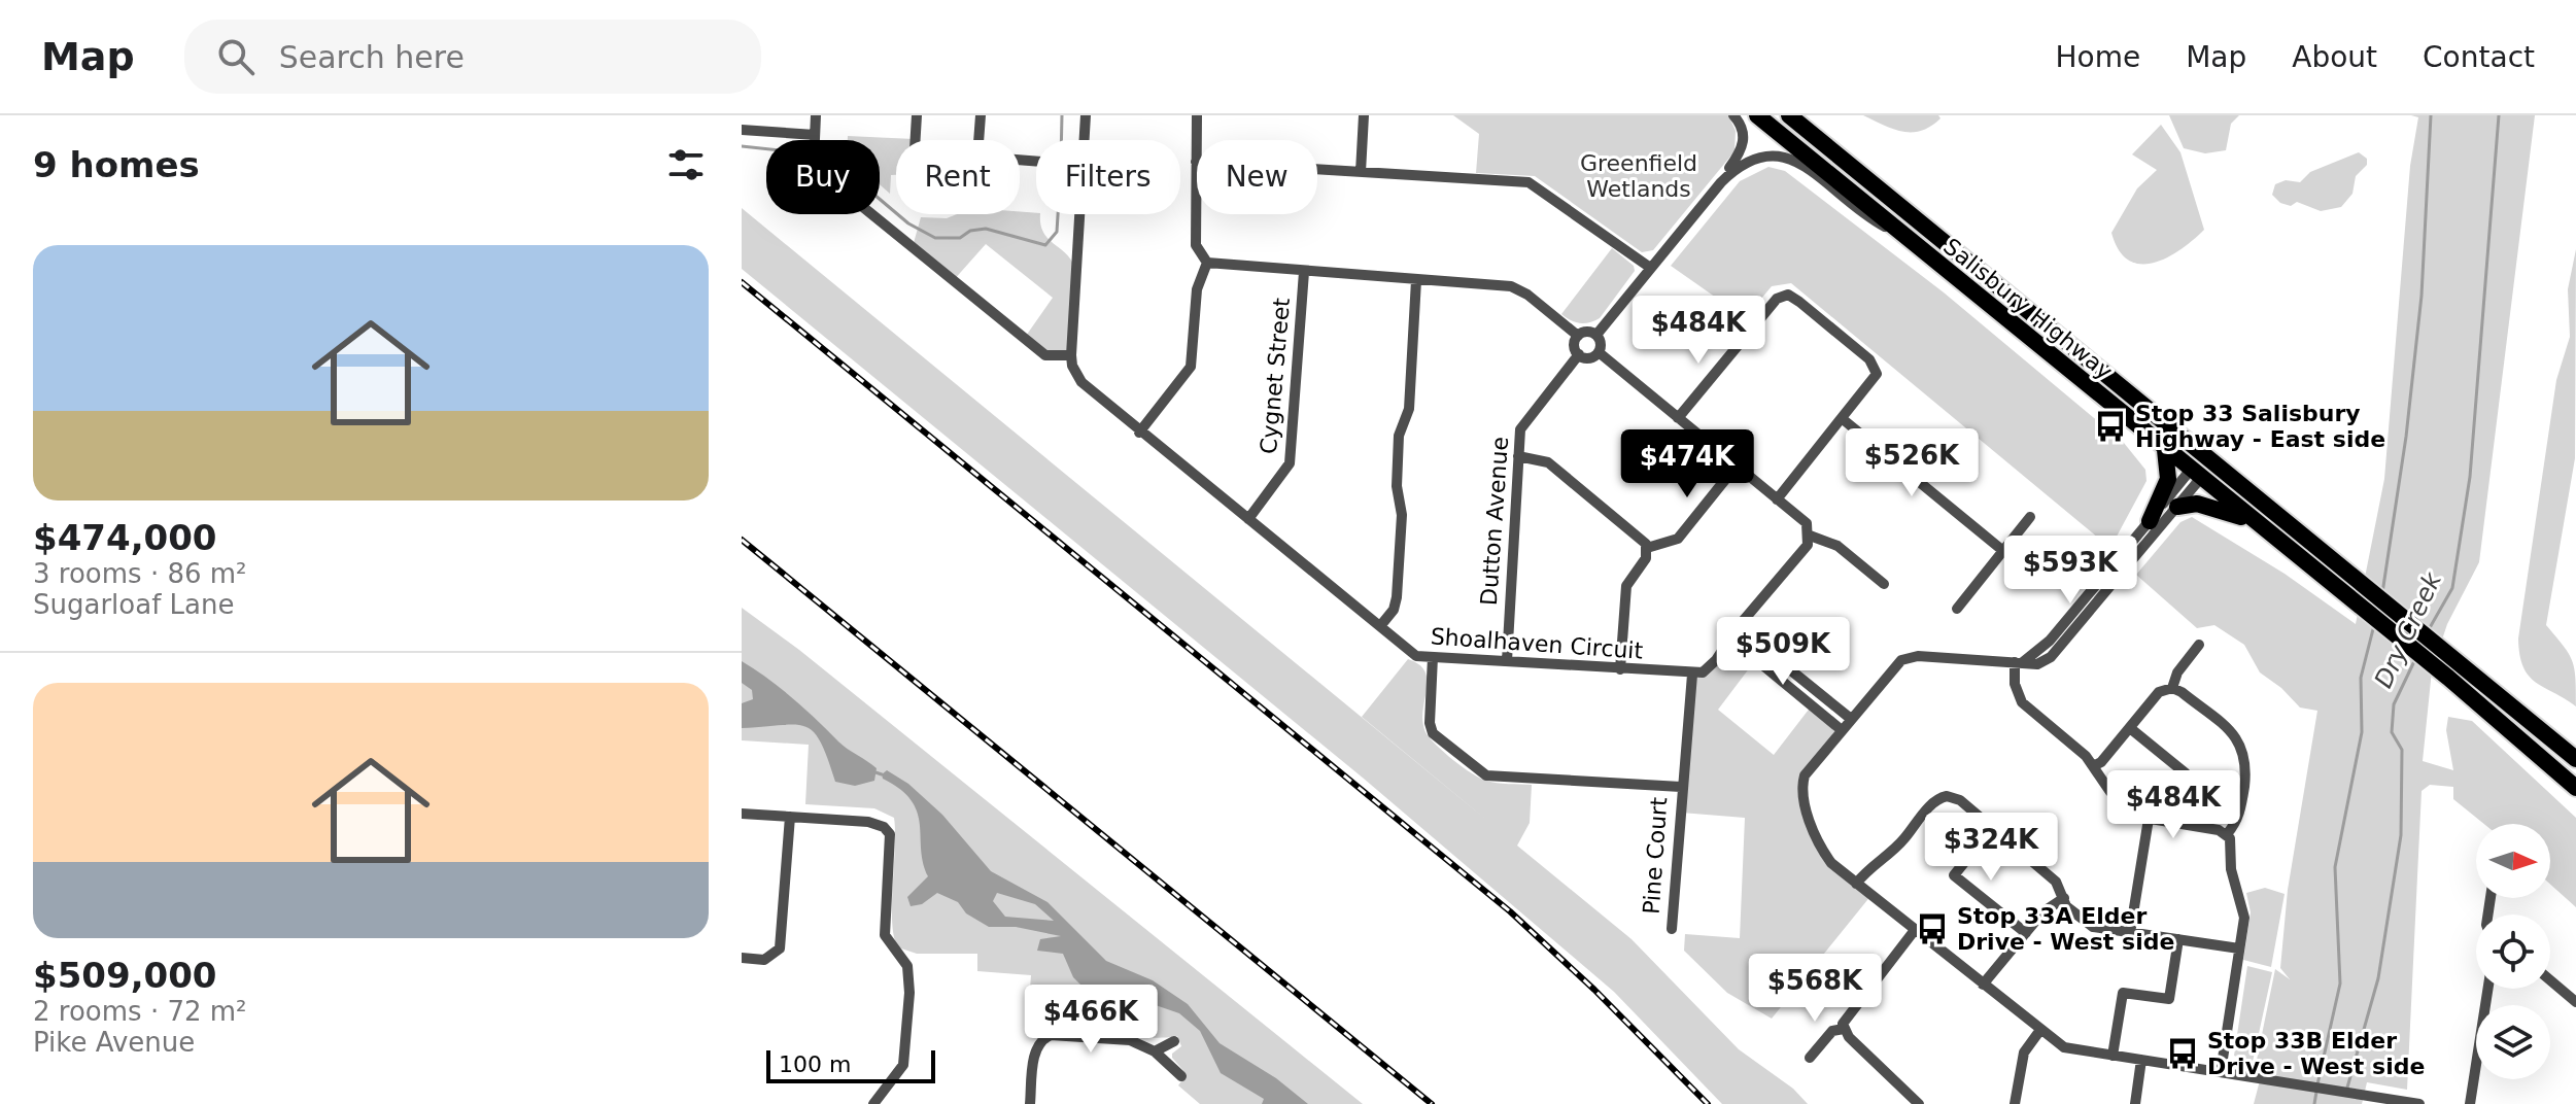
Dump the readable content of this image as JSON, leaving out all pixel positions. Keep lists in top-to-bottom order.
{
  "streets": {
    "highway": ["Salisbury Highway"],
    "street": [
      "Cygnet Street",
      "Dutton Avenue",
      "Shoalhaven Circuit",
      "Pine Court"
    ]
  },
  "crossings": [
    ["Cygnet Street", "Shoalhaven Circuit"],
    ["Dutton Avenue", "Shoalhaven Circuit"],
    ["Shoalhaven Circuit", "Pine Court"]
  ],
  "water": ["Dry Creek"],
  "parks": ["Greenfield Wetlands"],
  "places": {
    "bus stop": ["Stop 33 Salisbury Highway - East side", "Stop 33A Elder Drive - West side", "Stop 33B Elder Drive - West side"]
  },
  "scale_bar": "100 m",
  "north": "right",
  "page": {
    "header": "Map",
    "search": "Search here",
    "nav": [
      "Home",
      "Map",
      "About",
      "Contact"
    ],
    "heading": "9 homes",
    "chip": [
      "Buy",
      "Rent",
      "Filters",
      "New"
    ],
    "list": [
      {
        "name": "$474,000",
        "note": "3 rooms · 86 m² · Sugarloaf Lane"
      },
      {
        "name": "$509,000",
        "note": "2 rooms · 72 m² · Pike Avenue"
      }
    ],
    "price": [
      "$484K",
      "$526K",
      "$474K",
      "$593K",
      "$509K",
      "$484K",
      "$324K",
      "$568K",
      "$466K"
    ],
    "scale": "100 m"
  }
}
